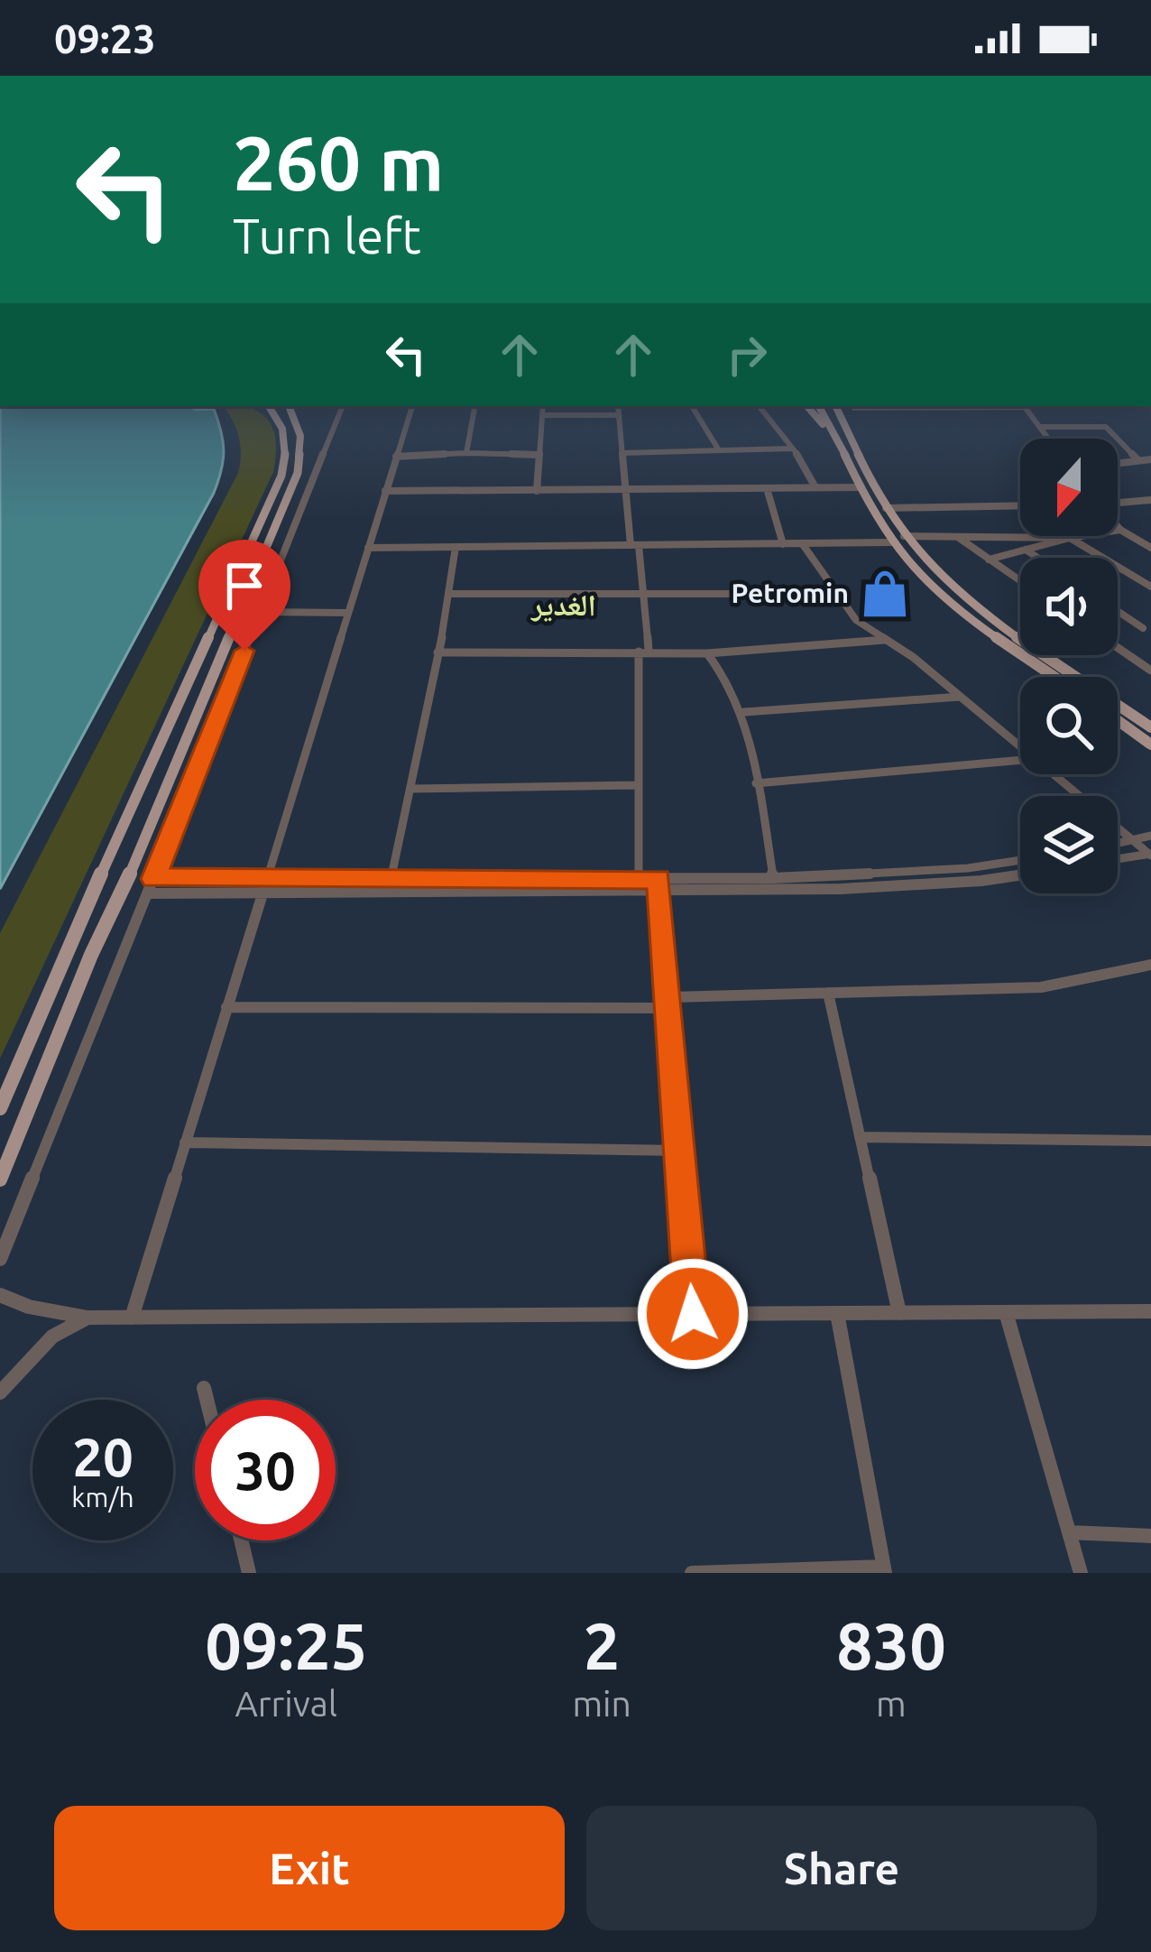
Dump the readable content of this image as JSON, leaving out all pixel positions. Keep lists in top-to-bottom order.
{
  "districts": ["الغدير"],
  "places": {
    "shop": ["Petromin"]
  },
  "north": "bottom",
  "page": {
    "status": "09:23",
    "turn": ["260 m", "Turn left"],
    "speed": "20 km/h",
    "limit": "30",
    "eta": [
      "09:25",
      "Arrival",
      "2",
      "min",
      "830",
      "m"
    ],
    "buttons": ["Exit", "Share"]
  }
}
